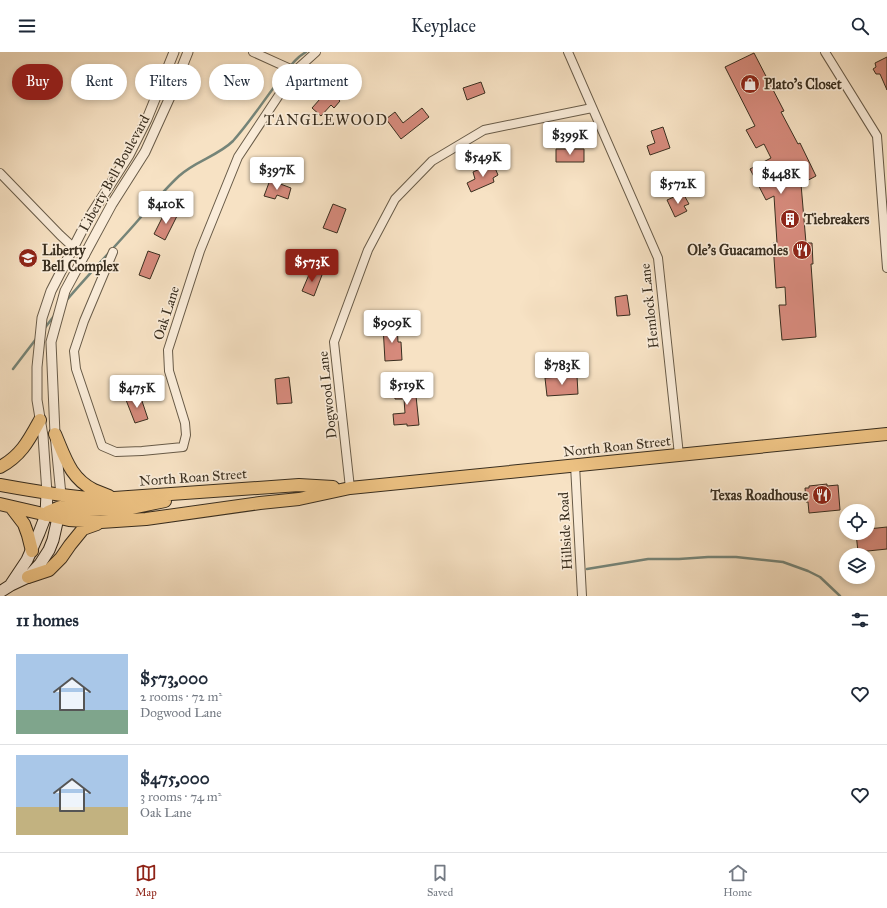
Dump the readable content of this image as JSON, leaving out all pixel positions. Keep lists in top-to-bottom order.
{
  "streets": {
    "main road": ["North Roan Street"],
    "street": [
      "Liberty Bell Boulevard",
      "Hemlock Lane",
      "Oak Lane",
      "Dogwood Lane",
      "Hillside Road"
    ]
  },
  "crossings": [
    ["Liberty Bell Boulevard", "North Roan Street"],
    ["Hemlock Lane", "Dogwood Lane"],
    ["Hemlock Lane", "North Roan Street"],
    ["Dogwood Lane", "North Roan Street"],
    ["North Roan Street", "Hillside Road"]
  ],
  "districts": ["TANGLEWOOD"],
  "places": {
    "shop": ["Plato's Closet"],
    "building": ["Tiebreakers"],
    "restaurant": ["Ole's Guacamoles", "Texas Roadhouse"],
    "school or university": ["Liberty Bell Complex"]
  },
  "page": {
    "header": "Keyplace",
    "chip": [
      "Buy",
      "Rent",
      "Filters",
      "New",
      "Apartment"
    ],
    "price": [
      "$399K",
      "$549K",
      "$397K",
      "$448K",
      "$572K",
      "$410K",
      "$573K",
      "$909K",
      "$783K",
      "$519K",
      "$475K"
    ],
    "heading": "11 homes",
    "list": [
      {
        "name": "$573,000",
        "note": "2 rooms · 72 m² · Dogwood Lane"
      },
      {
        "name": "$475,000",
        "note": "3 rooms · 74 m² · Oak Lane"
      }
    ],
    "tabs": ["Map", "Saved", "Home"]
  }
}
